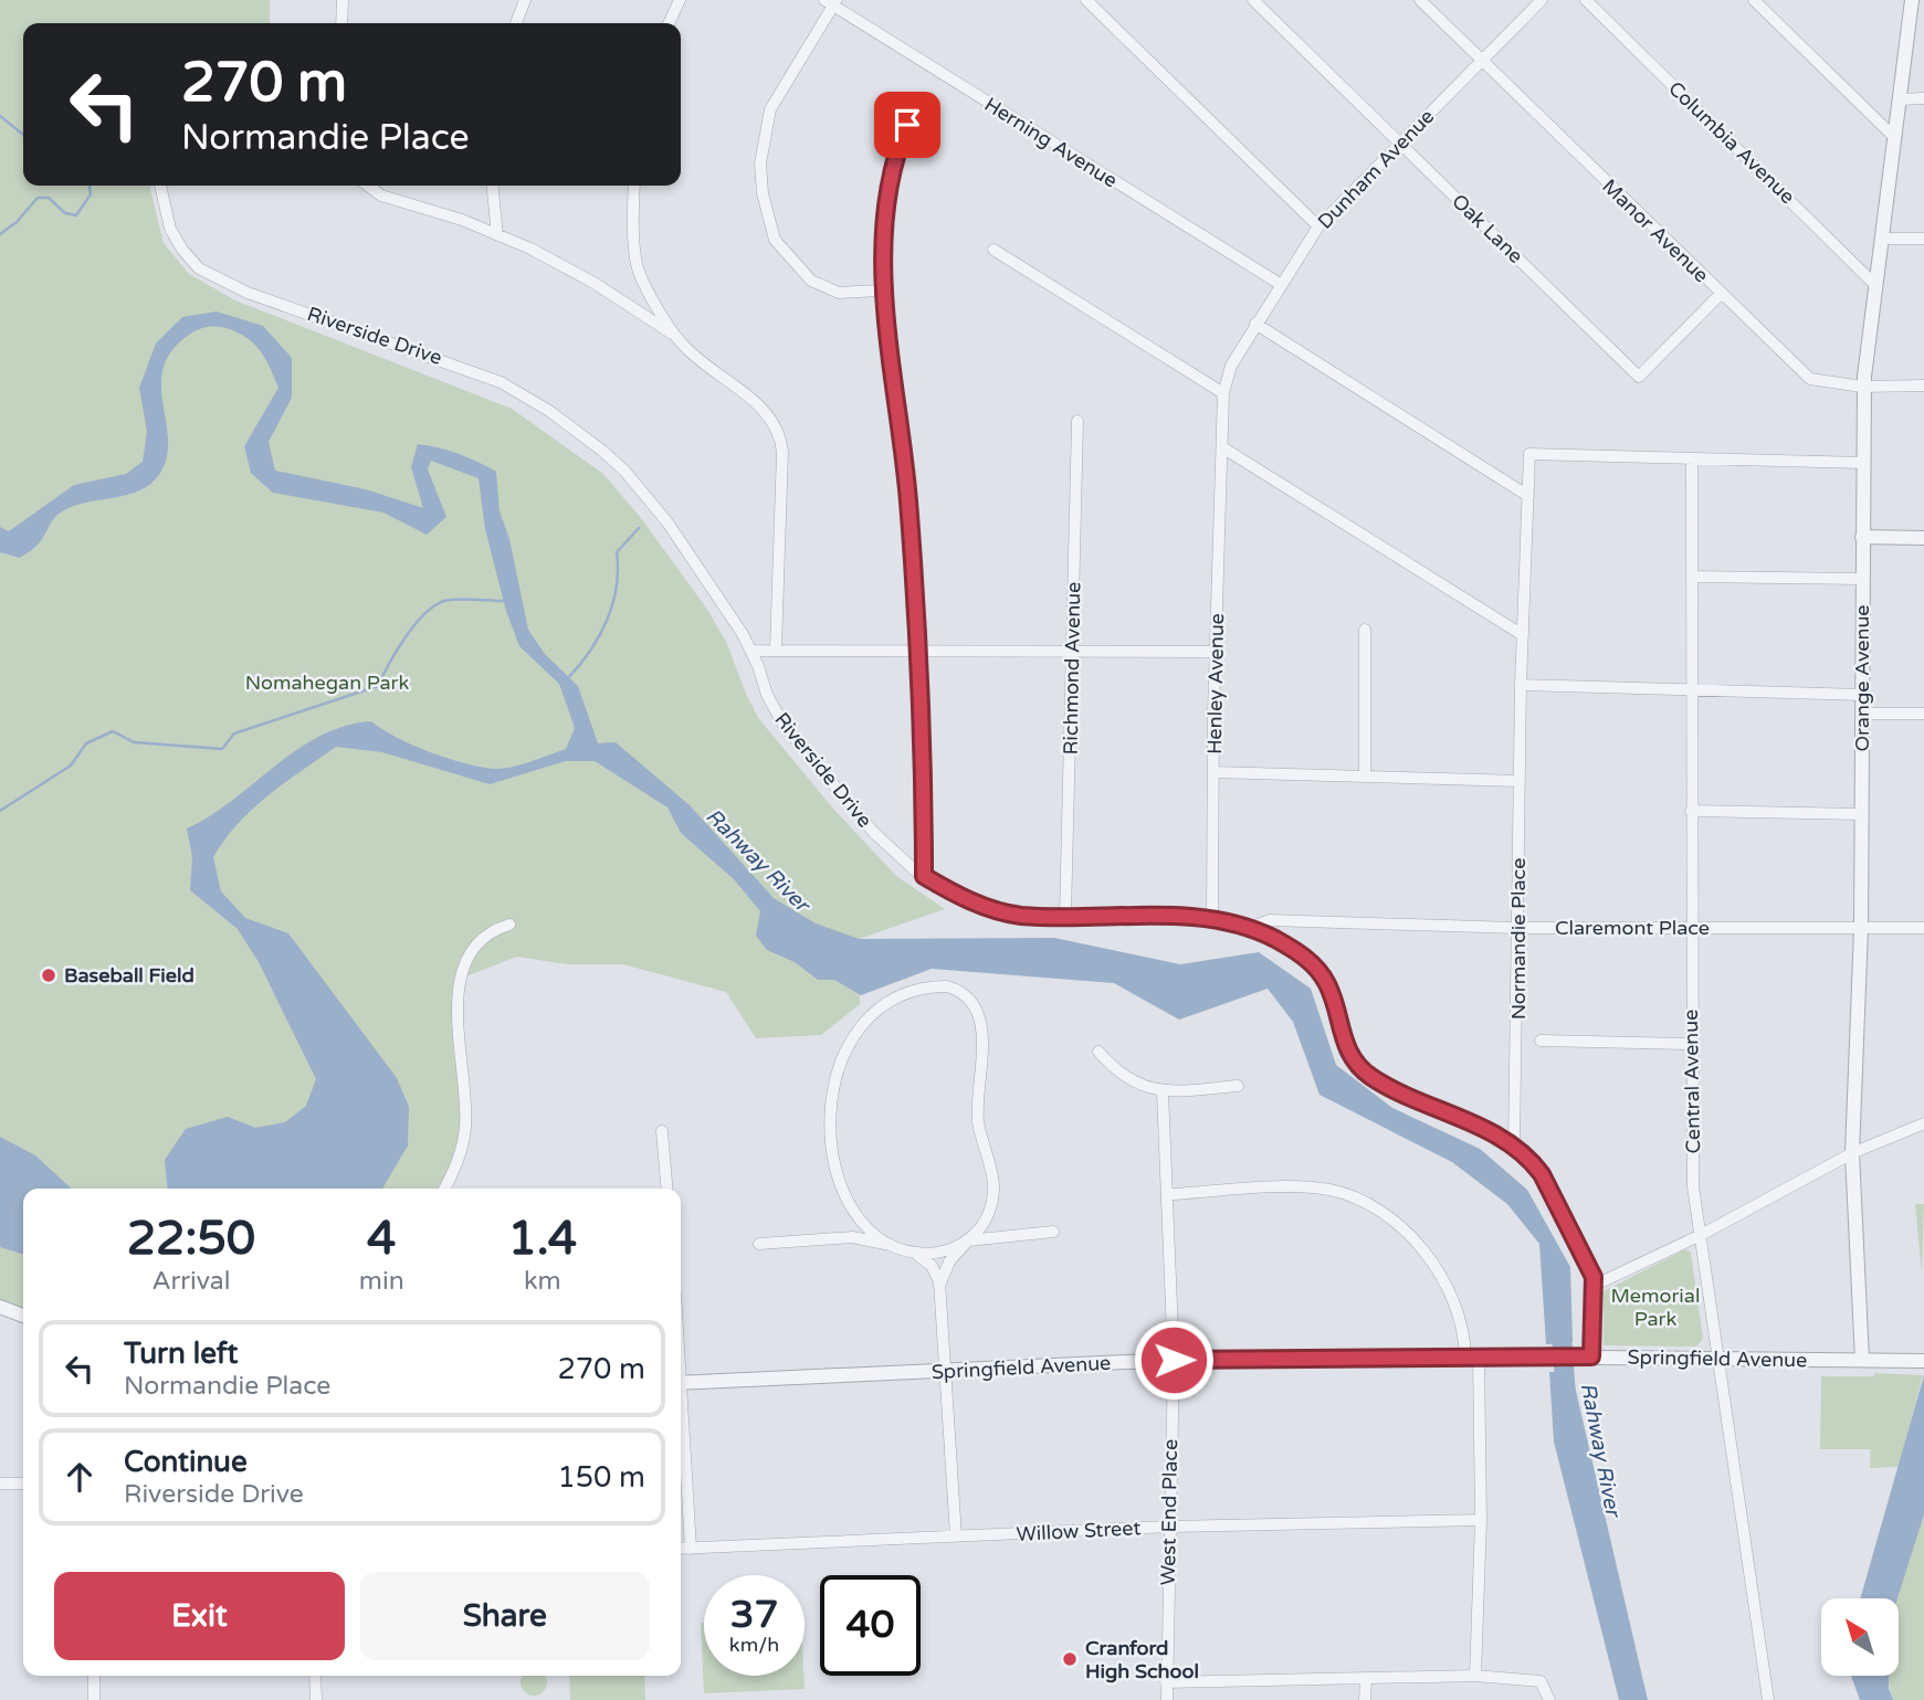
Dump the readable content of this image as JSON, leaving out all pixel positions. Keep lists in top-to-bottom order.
{
  "streets": {
    "street": [
      "Herning Avenue",
      "Columbia Avenue",
      "Dunham Avenue",
      "Oak Lane",
      "Manor Avenue",
      "Riverside Drive",
      "Richmond Avenue",
      "Orange Avenue",
      "Henley Avenue",
      "Claremont Place",
      "Normandie Place",
      "Central Avenue",
      "Springfield Avenue",
      "West End Place",
      "Willow Street"
    ]
  },
  "crossings": [
    ["Herning Avenue", "Dunham Avenue"],
    ["Columbia Avenue", "Orange Avenue"],
    ["Dunham Avenue", "Oak Lane"],
    ["Dunham Avenue", "Manor Avenue"],
    ["Dunham Avenue", "Henley Avenue"],
    ["Oak Lane", "Manor Avenue"],
    ["Manor Avenue", "Orange Avenue"],
    ["Riverside Drive", "Richmond Avenue"],
    ["Riverside Drive", "Henley Avenue"],
    ["Riverside Drive", "Claremont Place"],
    ["Riverside Drive", "Normandie Place"],
    ["Orange Avenue", "Claremont Place"],
    ["Orange Avenue", "Springfield Avenue"],
    ["Claremont Place", "Normandie Place"],
    ["Claremont Place", "Central Avenue"],
    ["Normandie Place", "Central Avenue"],
    ["Central Avenue", "Springfield Avenue"],
    ["Springfield Avenue", "West End Place"],
    ["West End Place", "Willow Street"]
  ],
  "water": ["Rahway River"],
  "parks": ["Nomahegan Park", "Memorial Park"],
  "places": ["Baseball Field", "Cranford High School"],
  "north": "top left",
  "page": {
    "turn": ["270 m", "Normandie Place"],
    "eta": [
      "22:50",
      "Arrival",
      "4",
      "min",
      "1.4",
      "km"
    ],
    "list": [
      {
        "name": "Turn left",
        "note": "Normandie Place",
        "value": "270 m"
      },
      {
        "name": "Continue",
        "note": "Riverside Drive",
        "value": "150 m"
      }
    ],
    "buttons": ["Exit", "Share"],
    "speed": "37 km/h",
    "limit": "40"
  }
}
